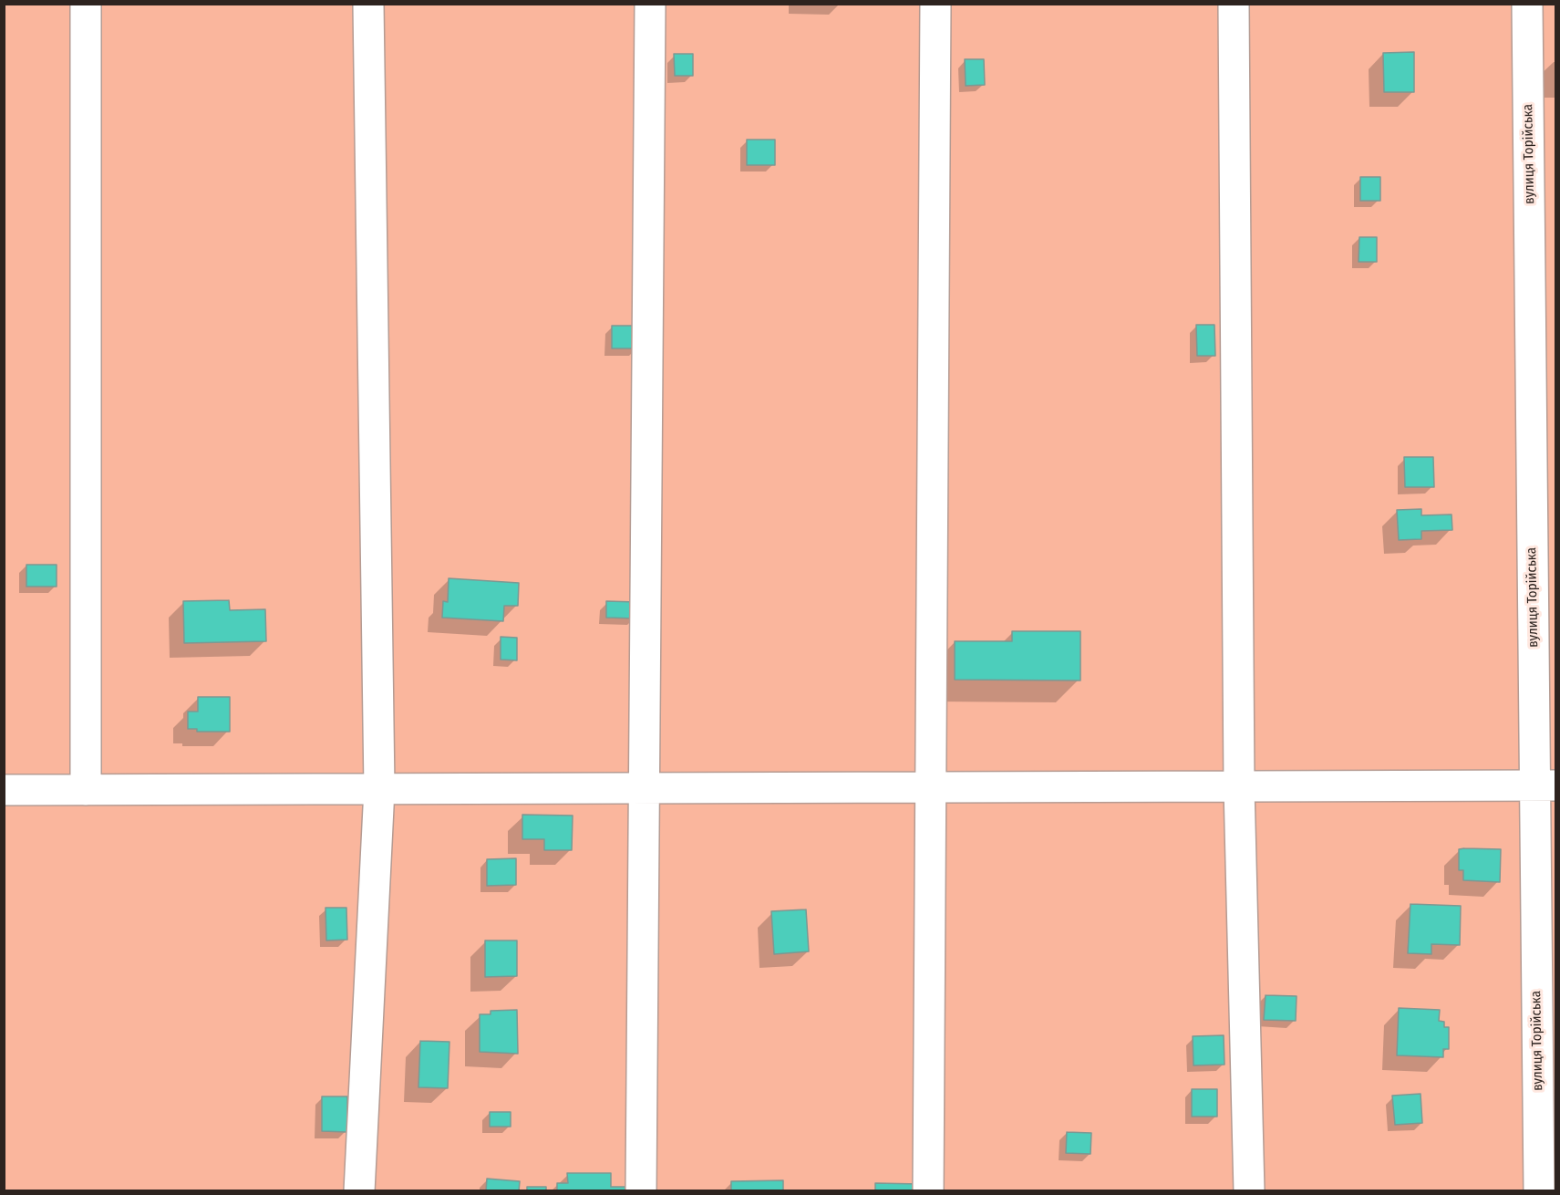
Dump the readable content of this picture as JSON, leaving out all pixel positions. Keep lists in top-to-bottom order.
{
  "streets": {
    "street": ["вулиця Торійська"]
  }
}
